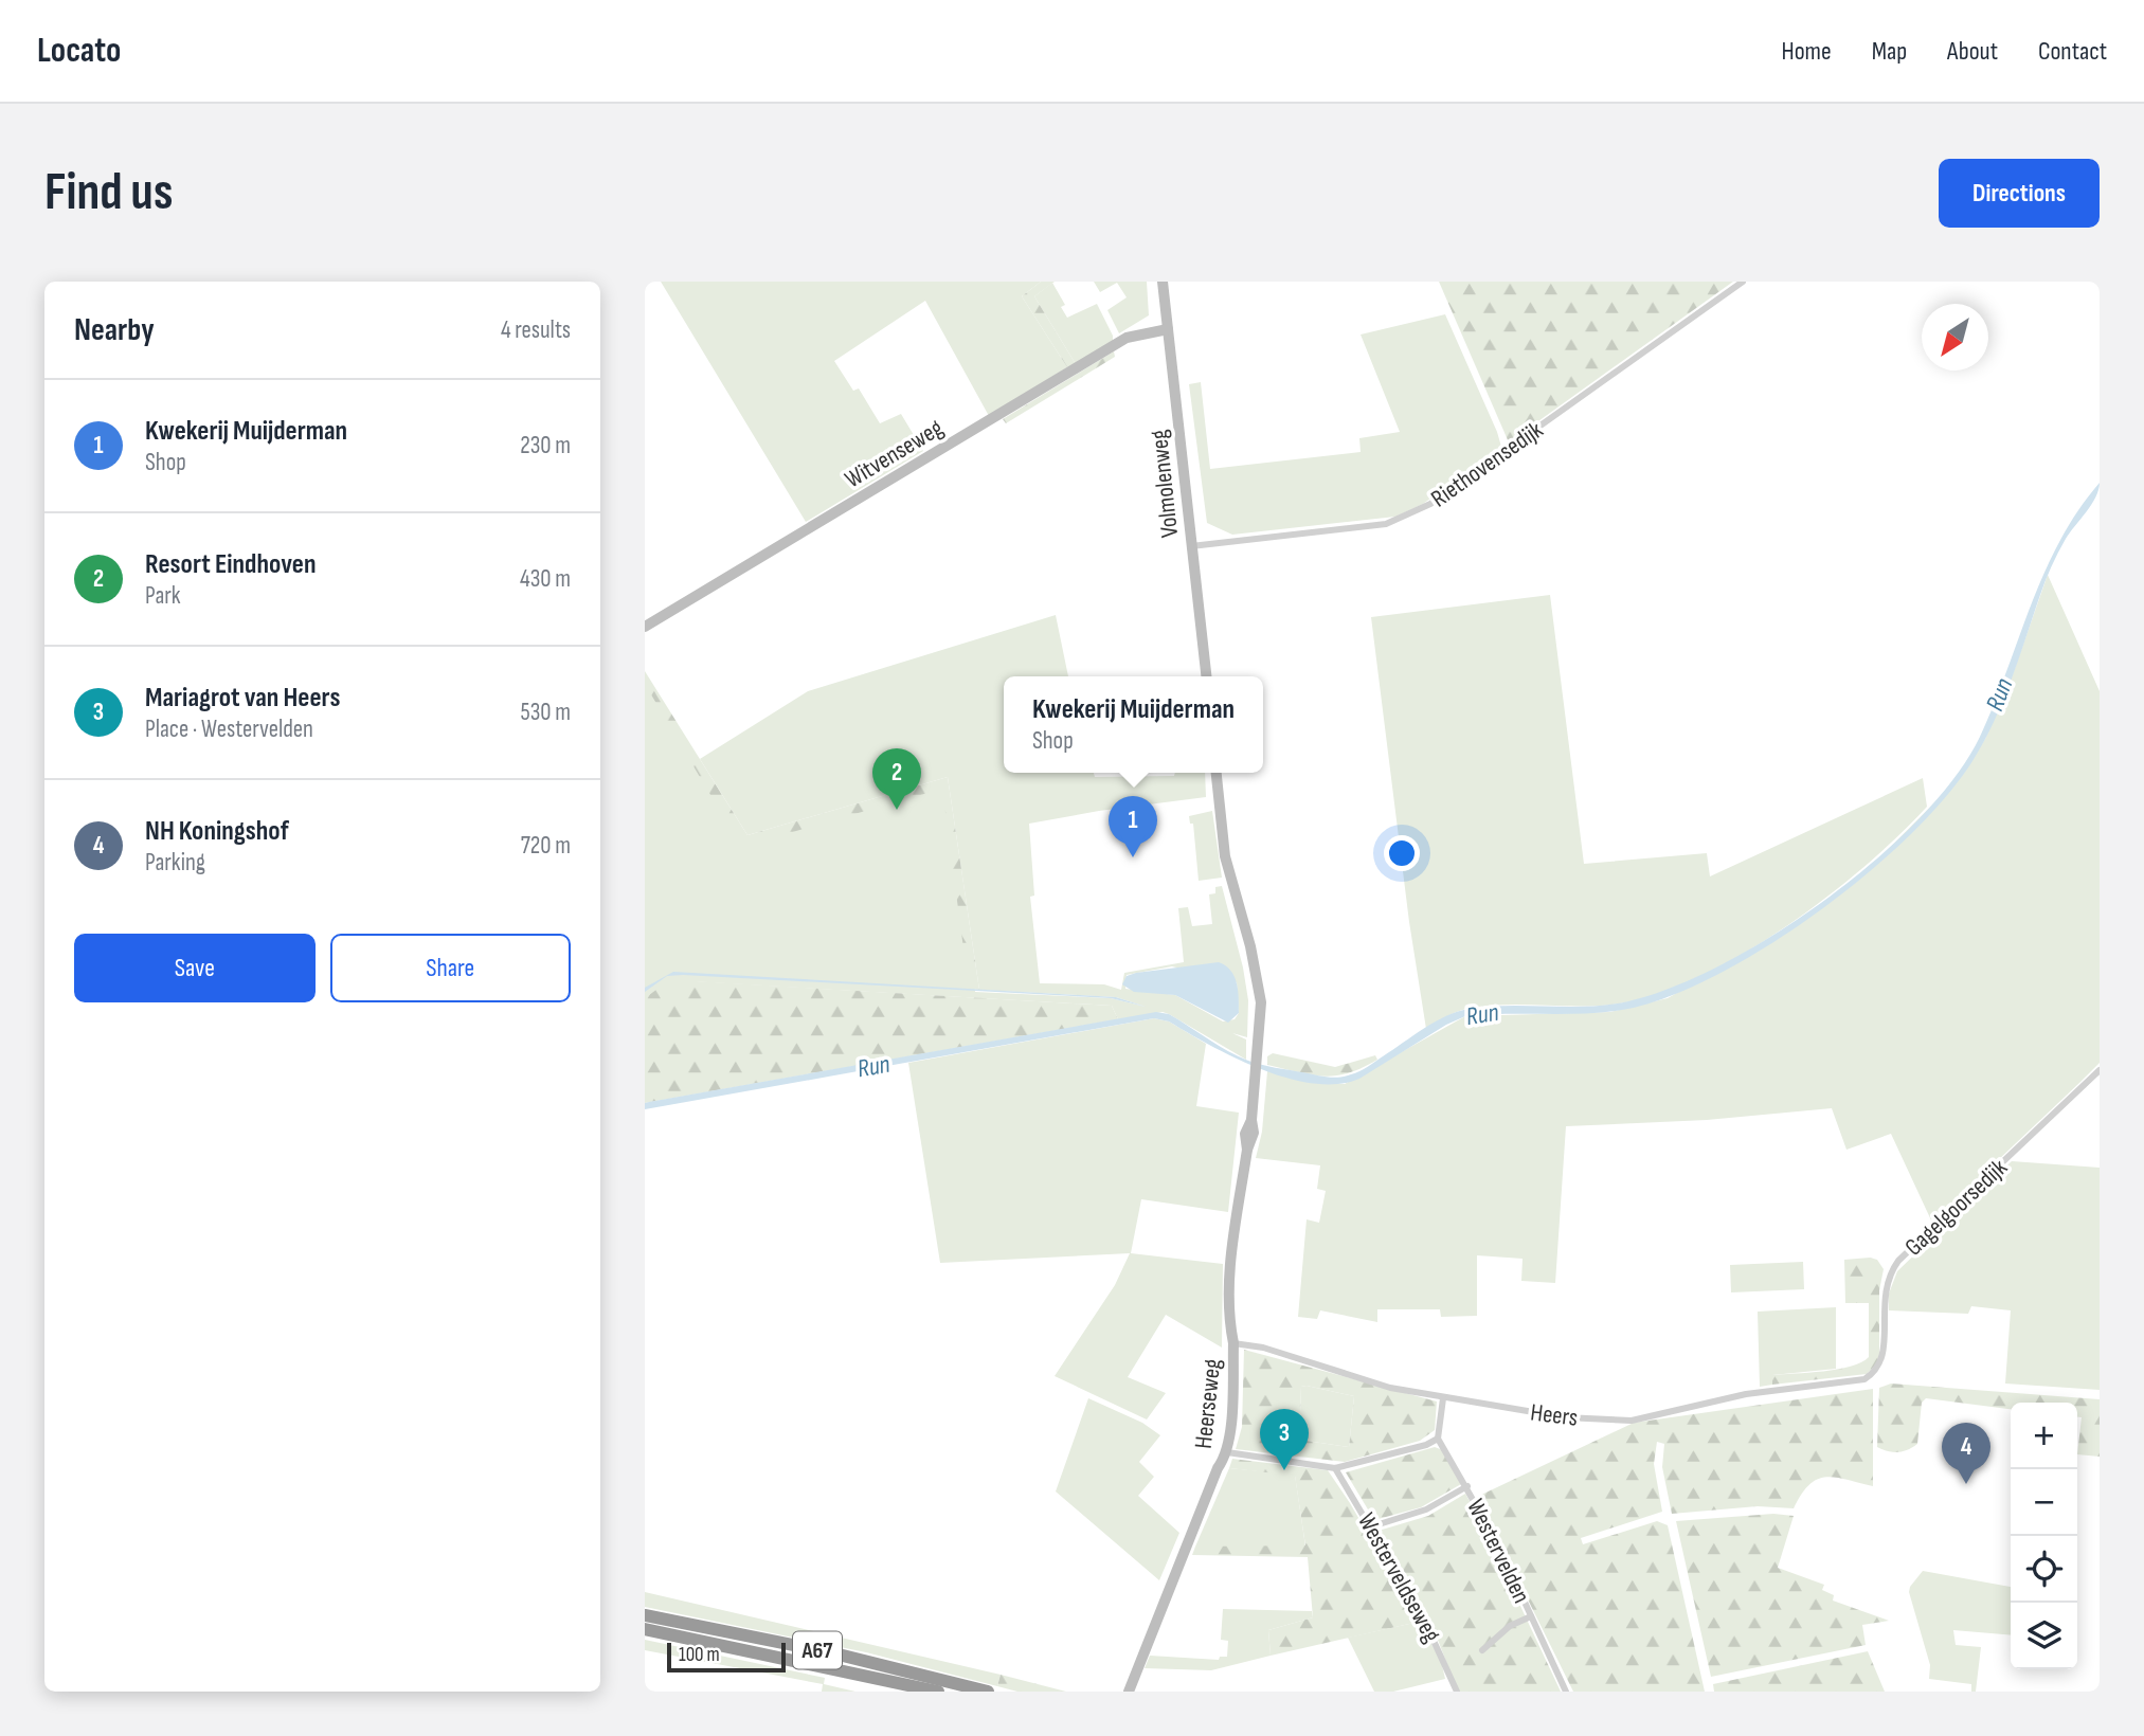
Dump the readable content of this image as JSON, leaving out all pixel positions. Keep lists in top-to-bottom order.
{
  "streets": {
    "highway": ["A67"],
    "street": [
      "Witvenseweg",
      "Riethovensedijk",
      "Volmolenweg",
      "Gagelgoorsedijk",
      "Heerseweg",
      "Heers",
      "Westervelden",
      "Westerveldseweg"
    ]
  },
  "crossings": [
    ["Witvenseweg", "Volmolenweg"],
    ["Riethovensedijk", "Volmolenweg"],
    ["Gagelgoorsedijk", "Heers"],
    ["Heerseweg", "Heers"],
    ["Westervelden", "Westerveldseweg"]
  ],
  "water": ["Run"],
  "scale_bar": "100 m",
  "north": "bottom left",
  "page": {
    "header": "Locato",
    "nav": [
      "Home",
      "Map",
      "About",
      "Contact"
    ],
    "buttons": [
      "Directions",
      ["Save", "Share"]
    ],
    "title": "Find us",
    "heading": ["Nearby", "4 results"],
    "list": [
      {
        "mark": "1",
        "name": "Kwekerij Muijderman",
        "note": "Shop",
        "value": "230 m"
      },
      {
        "mark": "2",
        "name": "Resort Eindhoven",
        "note": "Park",
        "value": "430 m"
      },
      {
        "mark": "3",
        "name": "Mariagrot van Heers",
        "note": "Place · Westervelden",
        "value": "530 m"
      },
      {
        "mark": "4",
        "name": "NH Koningshof",
        "note": "Parking",
        "value": "720 m"
      }
    ],
    "popup": ["Kwekerij Muijderman", "Shop"],
    "pins": [
      "2",
      "1",
      "3",
      "4"
    ],
    "map_buttons": ["+", "−"],
    "scale": "100 m"
  }
}
